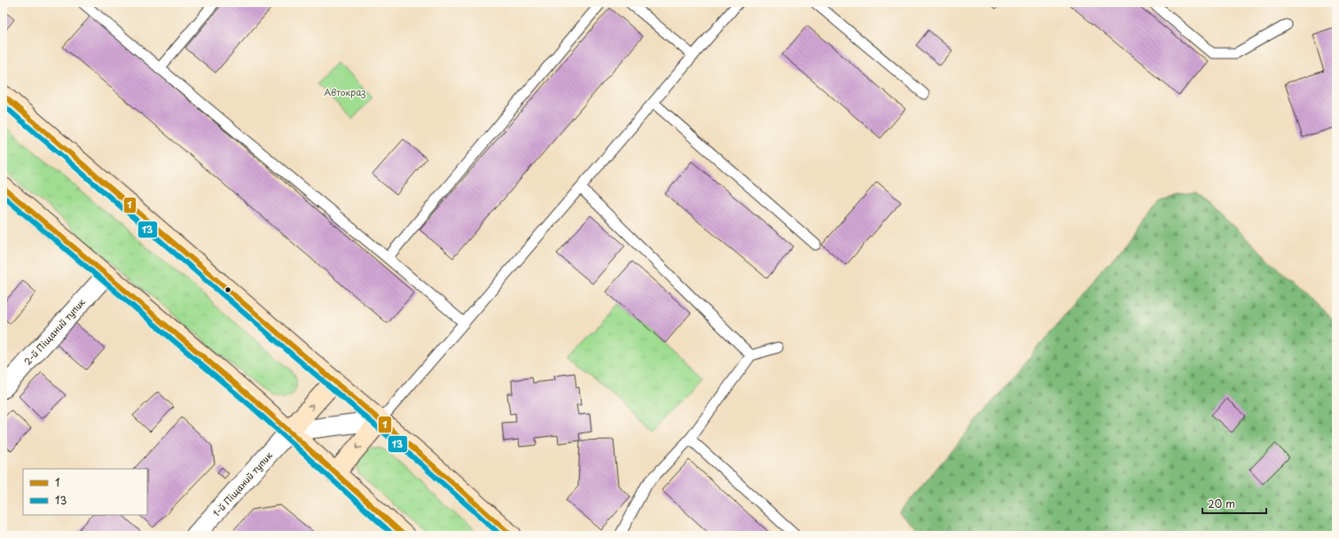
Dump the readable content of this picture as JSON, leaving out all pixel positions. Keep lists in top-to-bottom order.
{
  "streets": {
    "street": ["2-й Піщаний тупик", "1-й Піщаний тупик"]
  },
  "parks": ["Автокраз"],
  "lines": ["transit line 1", "transit line 13"],
  "legend": ["1", "13"],
  "scale_bar": "20 m"
}
